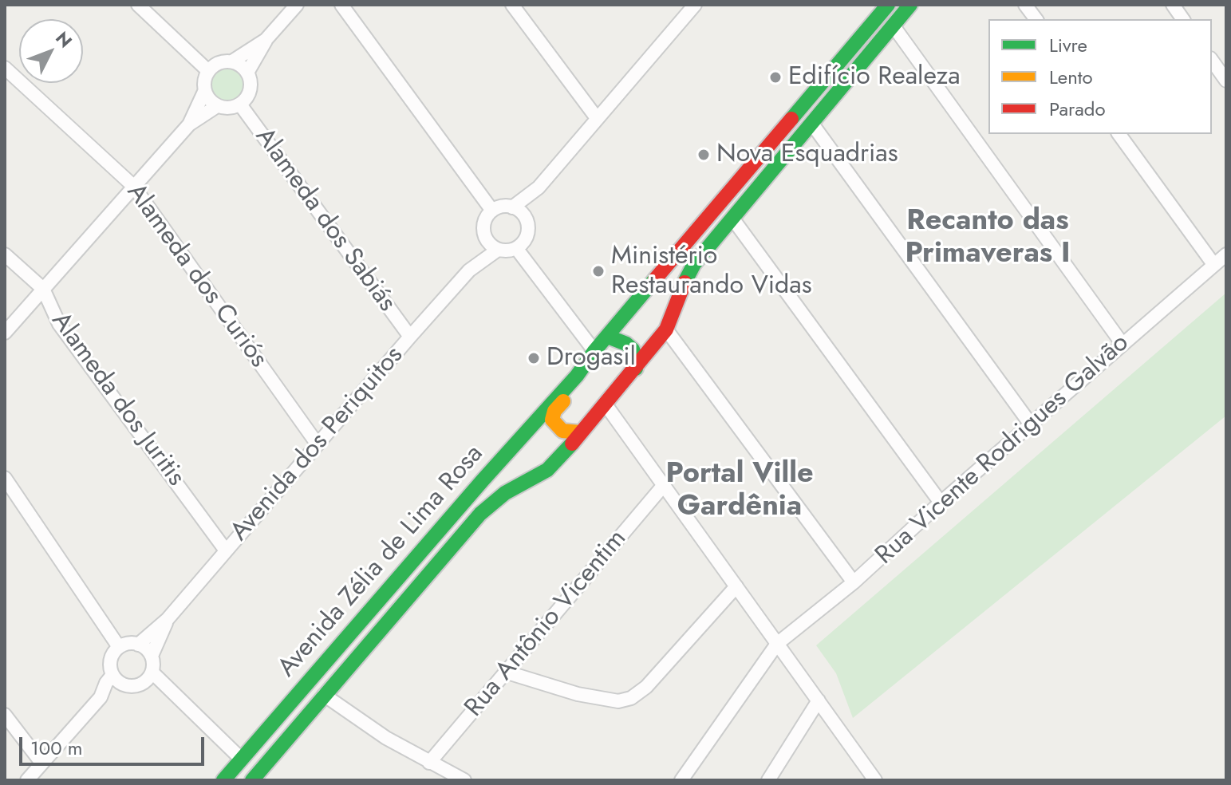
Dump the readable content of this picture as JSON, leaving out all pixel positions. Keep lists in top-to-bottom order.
{
  "streets": {
    "main road": ["Avenida Zélia de Lima Rosa"],
    "street": [
      "Alameda dos Sabiás",
      "Alameda dos Curiós",
      "Alameda dos Juritis",
      "Avenida dos Periquitos",
      "Rua Vicente Rodrigues Galvão",
      "Rua Antônio Vicentim"
    ]
  },
  "crossings": [
    ["Alameda dos Sabiás", "Avenida dos Periquitos"],
    ["Alameda dos Curiós", "Avenida dos Periquitos"],
    ["Alameda dos Juritis", "Avenida dos Periquitos"]
  ],
  "districts": ["Recanto das Primaveras I", "Portal Ville Gardênia"],
  "places": [
    "Edifício Realeza",
    "Nova Esquadrias",
    "Ministério Restaurando Vidas",
    "Drogasil"
  ],
  "legend": ["Livre", "Lento", "Parado"],
  "scale_bar": "100 m",
  "north": "top right"
}
